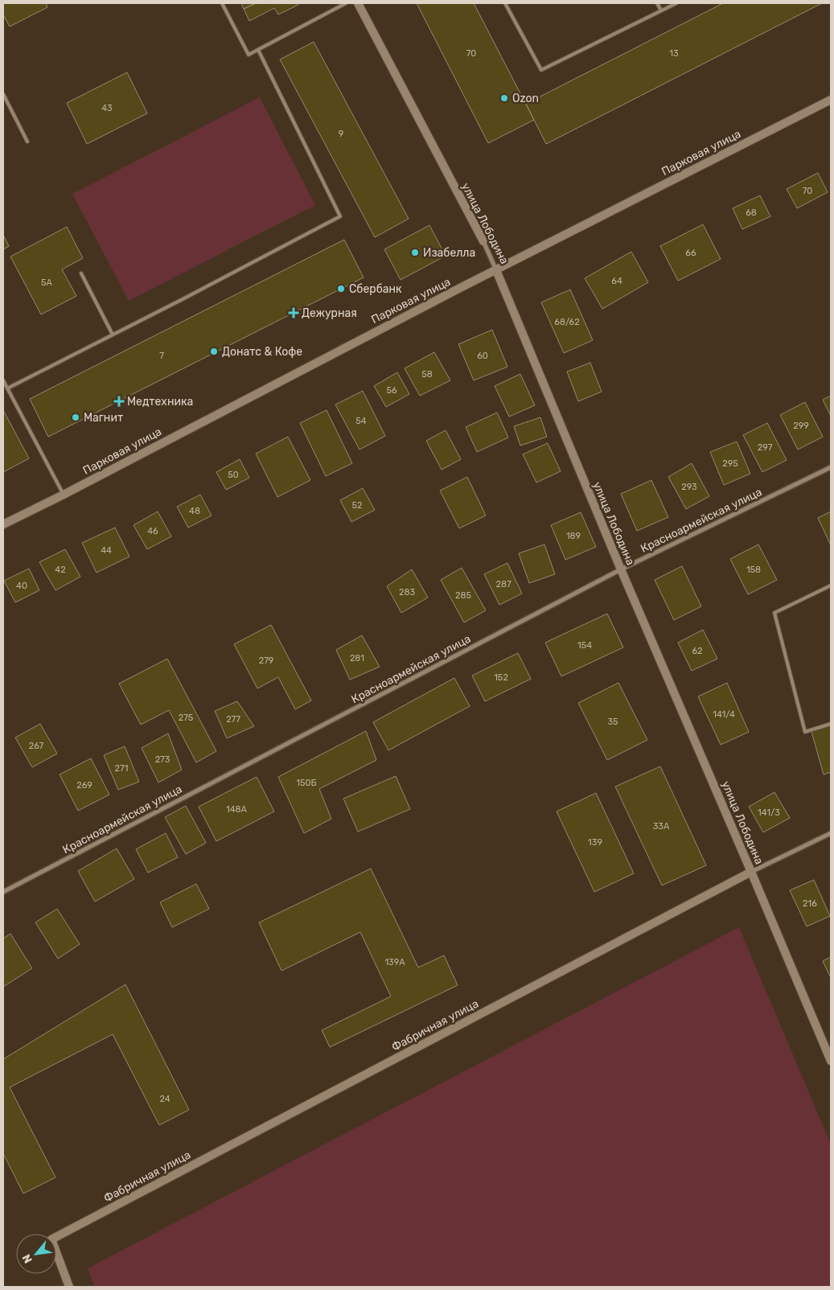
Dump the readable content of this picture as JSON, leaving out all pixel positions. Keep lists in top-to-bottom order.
{
  "streets": {
    "street": [
      "Парковая улица",
      "улица Лободина",
      "Красноармейская улица",
      "Фабричная улица"
    ]
  },
  "crossings": [
    ["Парковая улица", "улица Лободина"],
    ["улица Лободина", "Красноармейская улица"],
    ["улица Лободина", "Фабричная улица"]
  ],
  "places": {
    "other": [
      "Ozon",
      "Изабелла",
      "Сбербанк",
      "Донатс & Кофе",
      "Магнит"
    ],
    "health": ["Дежурная", "Медтехника"]
  },
  "house_numbers": [
    "70",
    "13",
    "43",
    "9",
    "70",
    "68",
    "66",
    "64",
    "5А",
    "68/62",
    "7",
    "60",
    "58",
    "56",
    "54",
    "299",
    "297",
    "295",
    "50",
    "293",
    "52",
    "48",
    "46",
    "189",
    "44",
    "42",
    "158",
    "287",
    "40",
    "283",
    "285",
    "154",
    "62",
    "281",
    "279",
    "152",
    "141/4",
    "275",
    "277",
    "35",
    "267",
    "273",
    "271",
    "150Б",
    "269",
    "148А",
    "141/3",
    "33А",
    "139",
    "216",
    "139А",
    "24"
  ],
  "north": "bottom left"
}
